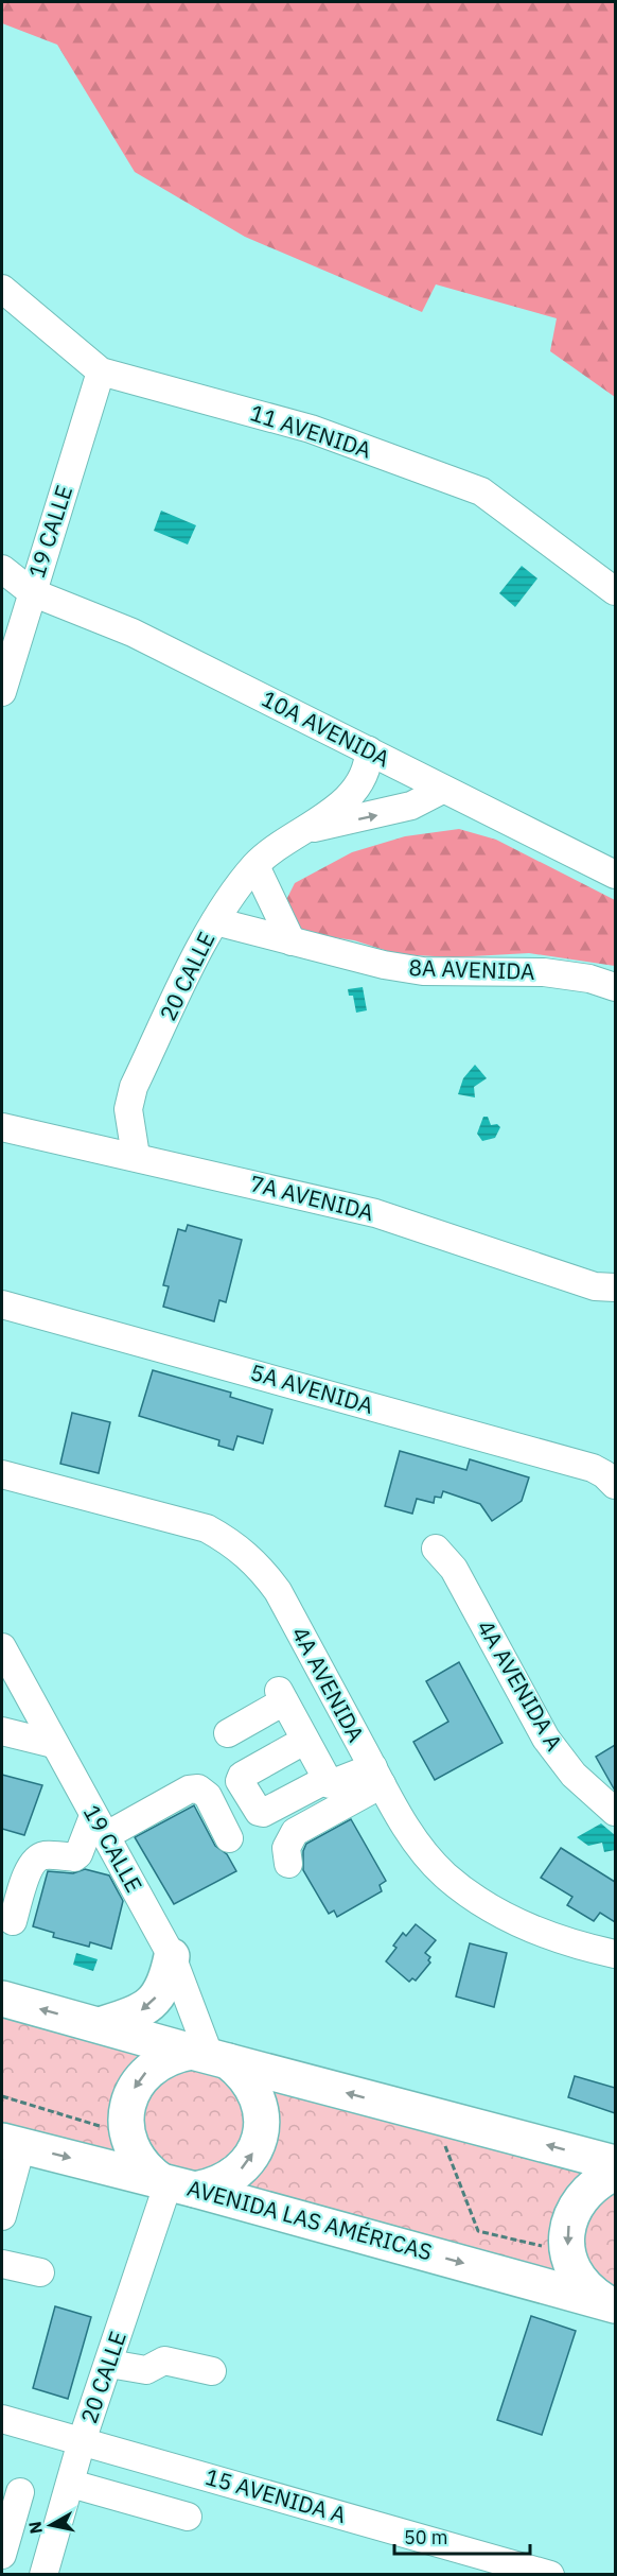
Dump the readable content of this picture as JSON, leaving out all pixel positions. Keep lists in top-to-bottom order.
{
  "streets": {
    "main road": ["AVENIDA LAS AMÉRICAS"],
    "street": [
      "11 AVENIDA",
      "19 CALLE",
      "10A AVENIDA",
      "8A AVENIDA",
      "20 CALLE",
      "7A AVENIDA",
      "5A AVENIDA",
      "4A AVENIDA",
      "4A AVENIDA A",
      "15 AVENIDA A"
    ]
  },
  "crossings": [
    ["11 AVENIDA", "19 CALLE"],
    ["19 CALLE", "10A AVENIDA"],
    ["19 CALLE", "20 CALLE"],
    ["19 CALLE", "AVENIDA LAS AMÉRICAS"],
    ["10A AVENIDA", "20 CALLE"],
    ["8A AVENIDA", "20 CALLE"],
    ["20 CALLE", "7A AVENIDA"],
    ["20 CALLE", "AVENIDA LAS AMÉRICAS"],
    ["20 CALLE", "15 AVENIDA A"]
  ],
  "scale_bar": "50 m",
  "north": "left"
}
